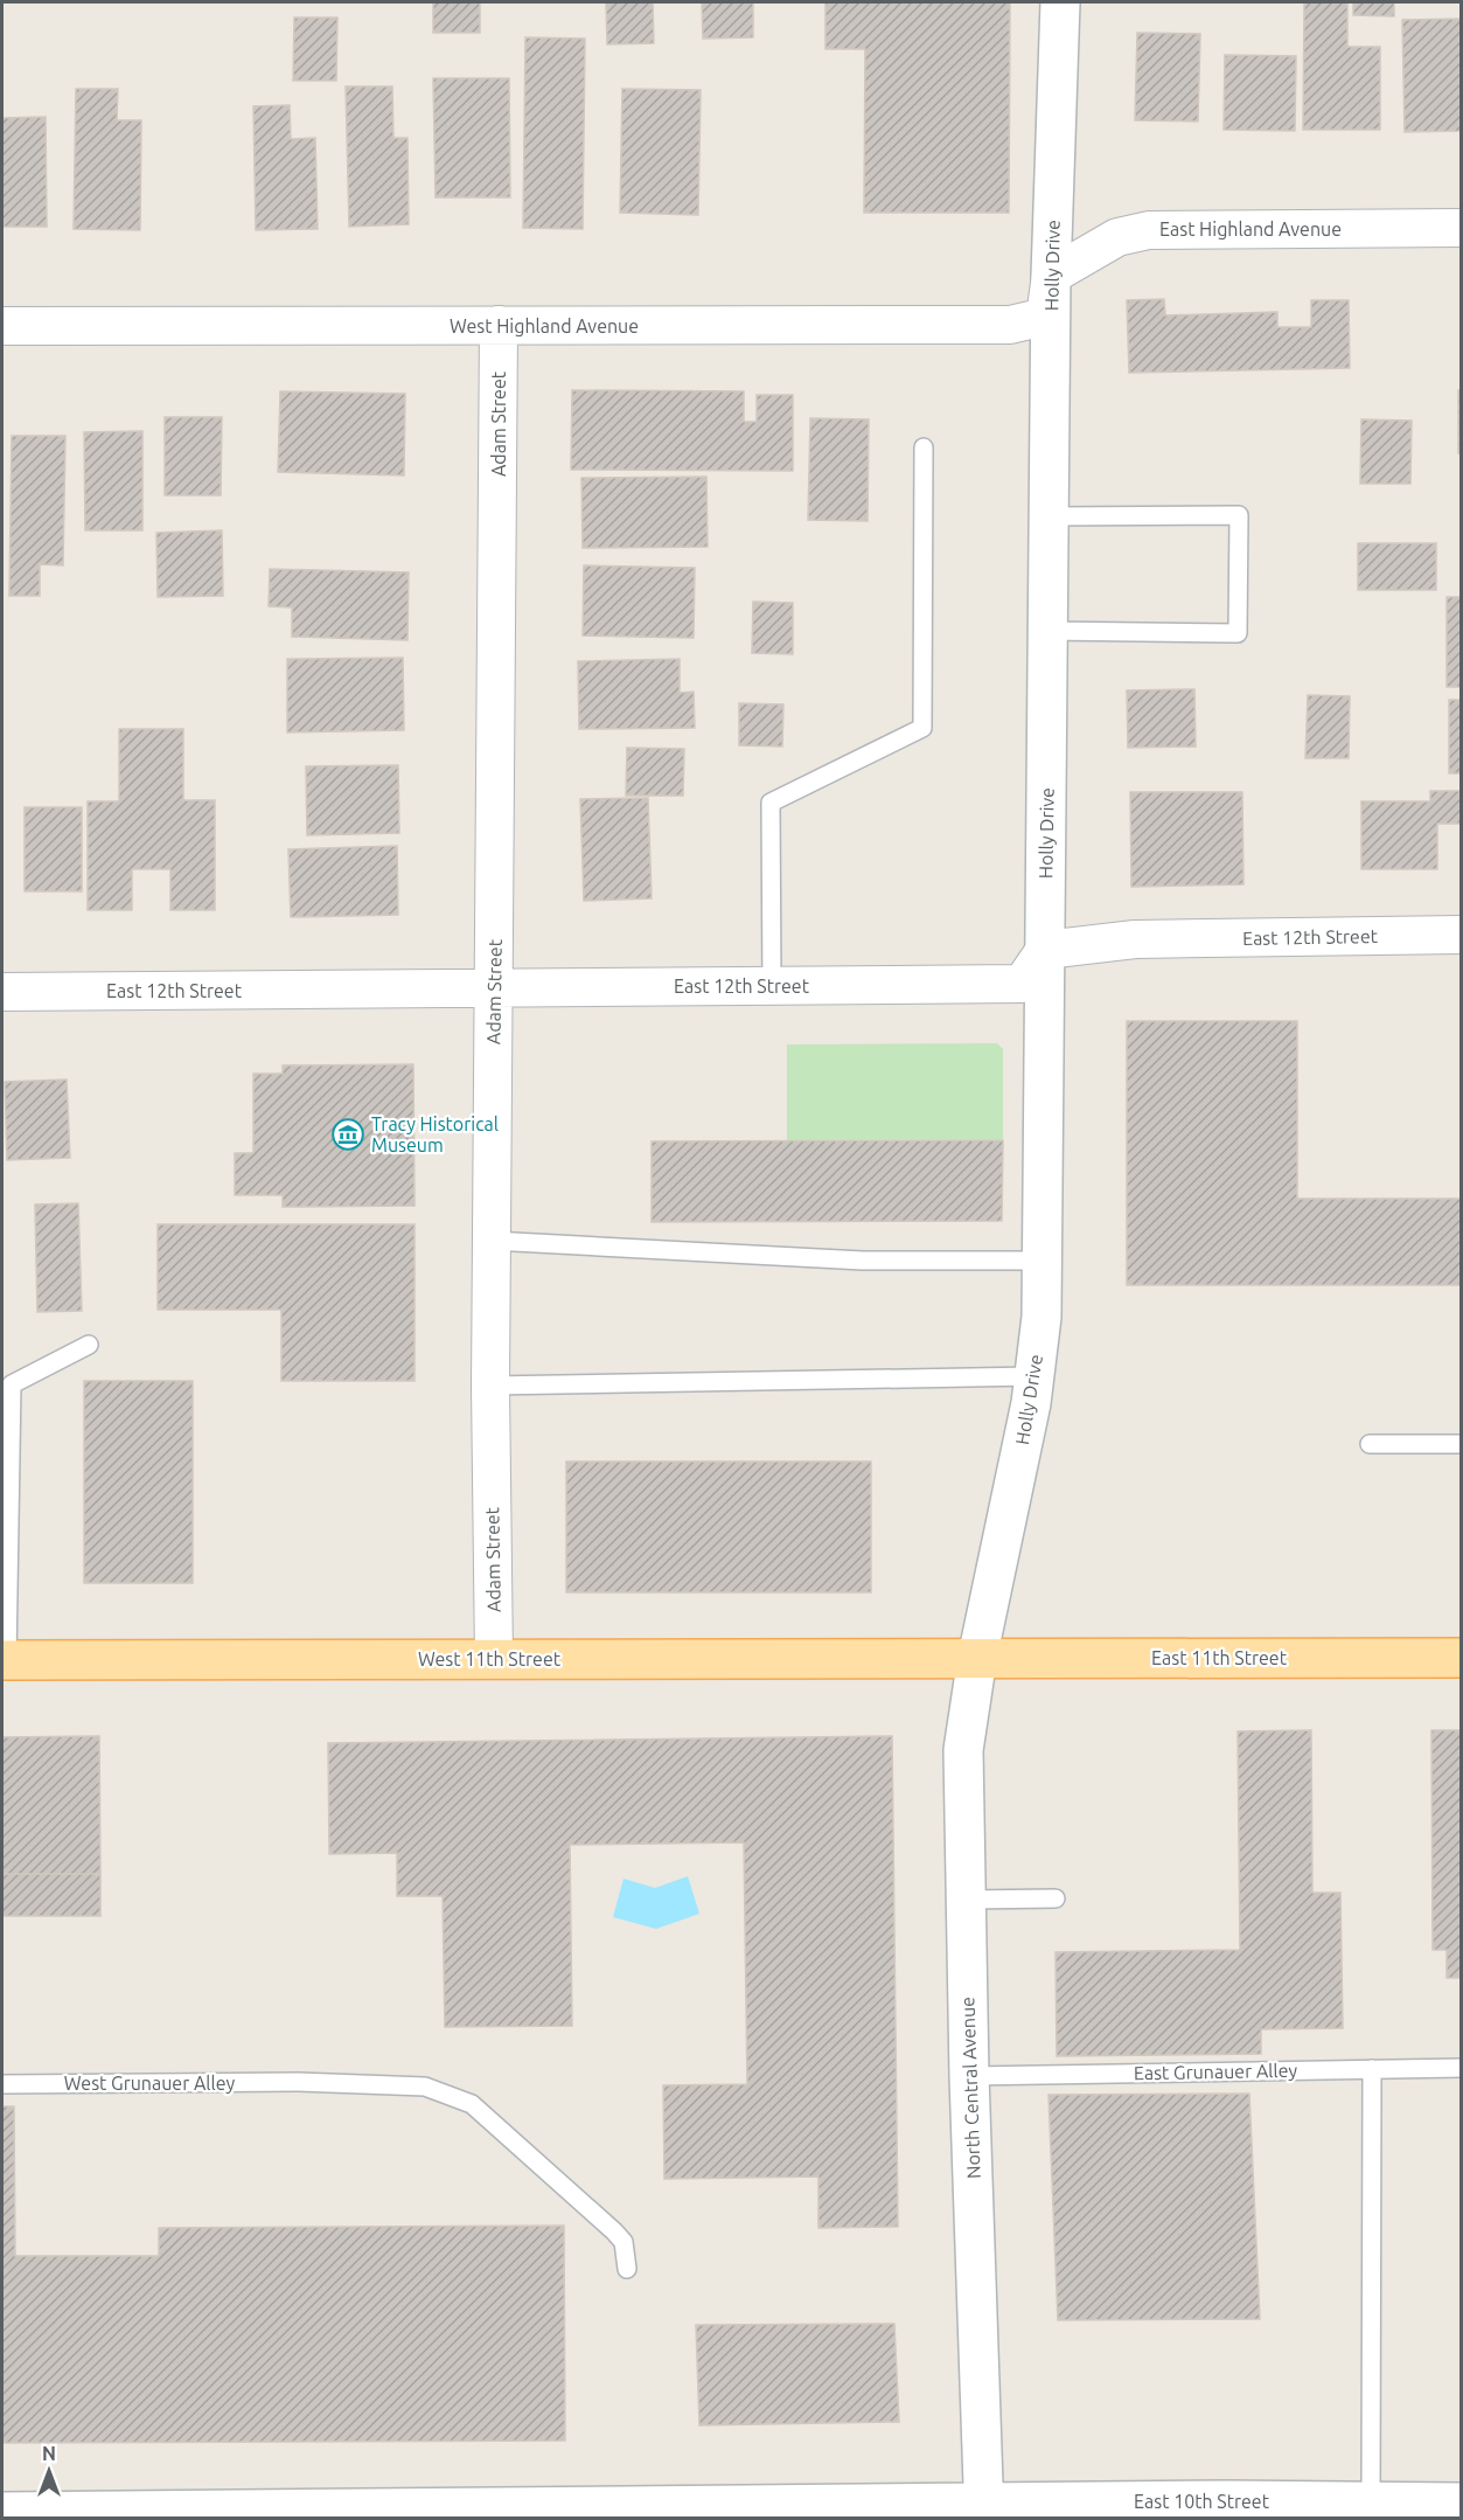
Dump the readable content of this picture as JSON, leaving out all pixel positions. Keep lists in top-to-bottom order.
{
  "streets": {
    "main road": ["East 11th Street", "West 11th Street"],
    "street": [
      "East Highland Avenue",
      "Holly Drive",
      "West Highland Avenue",
      "Adam Street",
      "East 12th Street",
      "North Central Avenue",
      "East 10th Street"
    ],
    "lane": ["East Grunauer Alley", "West Grunauer Alley"]
  },
  "crossings": [
    ["East Highland Avenue", "Holly Drive"],
    ["East Highland Avenue", "West Highland Avenue"],
    ["Holly Drive", "West Highland Avenue"],
    ["Holly Drive", "East 12th Street"],
    ["Holly Drive", "East 11th Street"],
    ["Holly Drive", "West 11th Street"],
    ["Holly Drive", "North Central Avenue"],
    ["West Highland Avenue", "Adam Street"],
    ["Adam Street", "East 12th Street"],
    ["Adam Street", "West 11th Street"],
    ["East 11th Street", "West 11th Street"],
    ["East 11th Street", "North Central Avenue"],
    ["West 11th Street", "North Central Avenue"],
    ["East Grunauer Alley", "North Central Avenue"],
    ["North Central Avenue", "East 10th Street"]
  ],
  "places": {
    "museum": ["Tracy Historical Museum"]
  },
  "north": "top"
}
